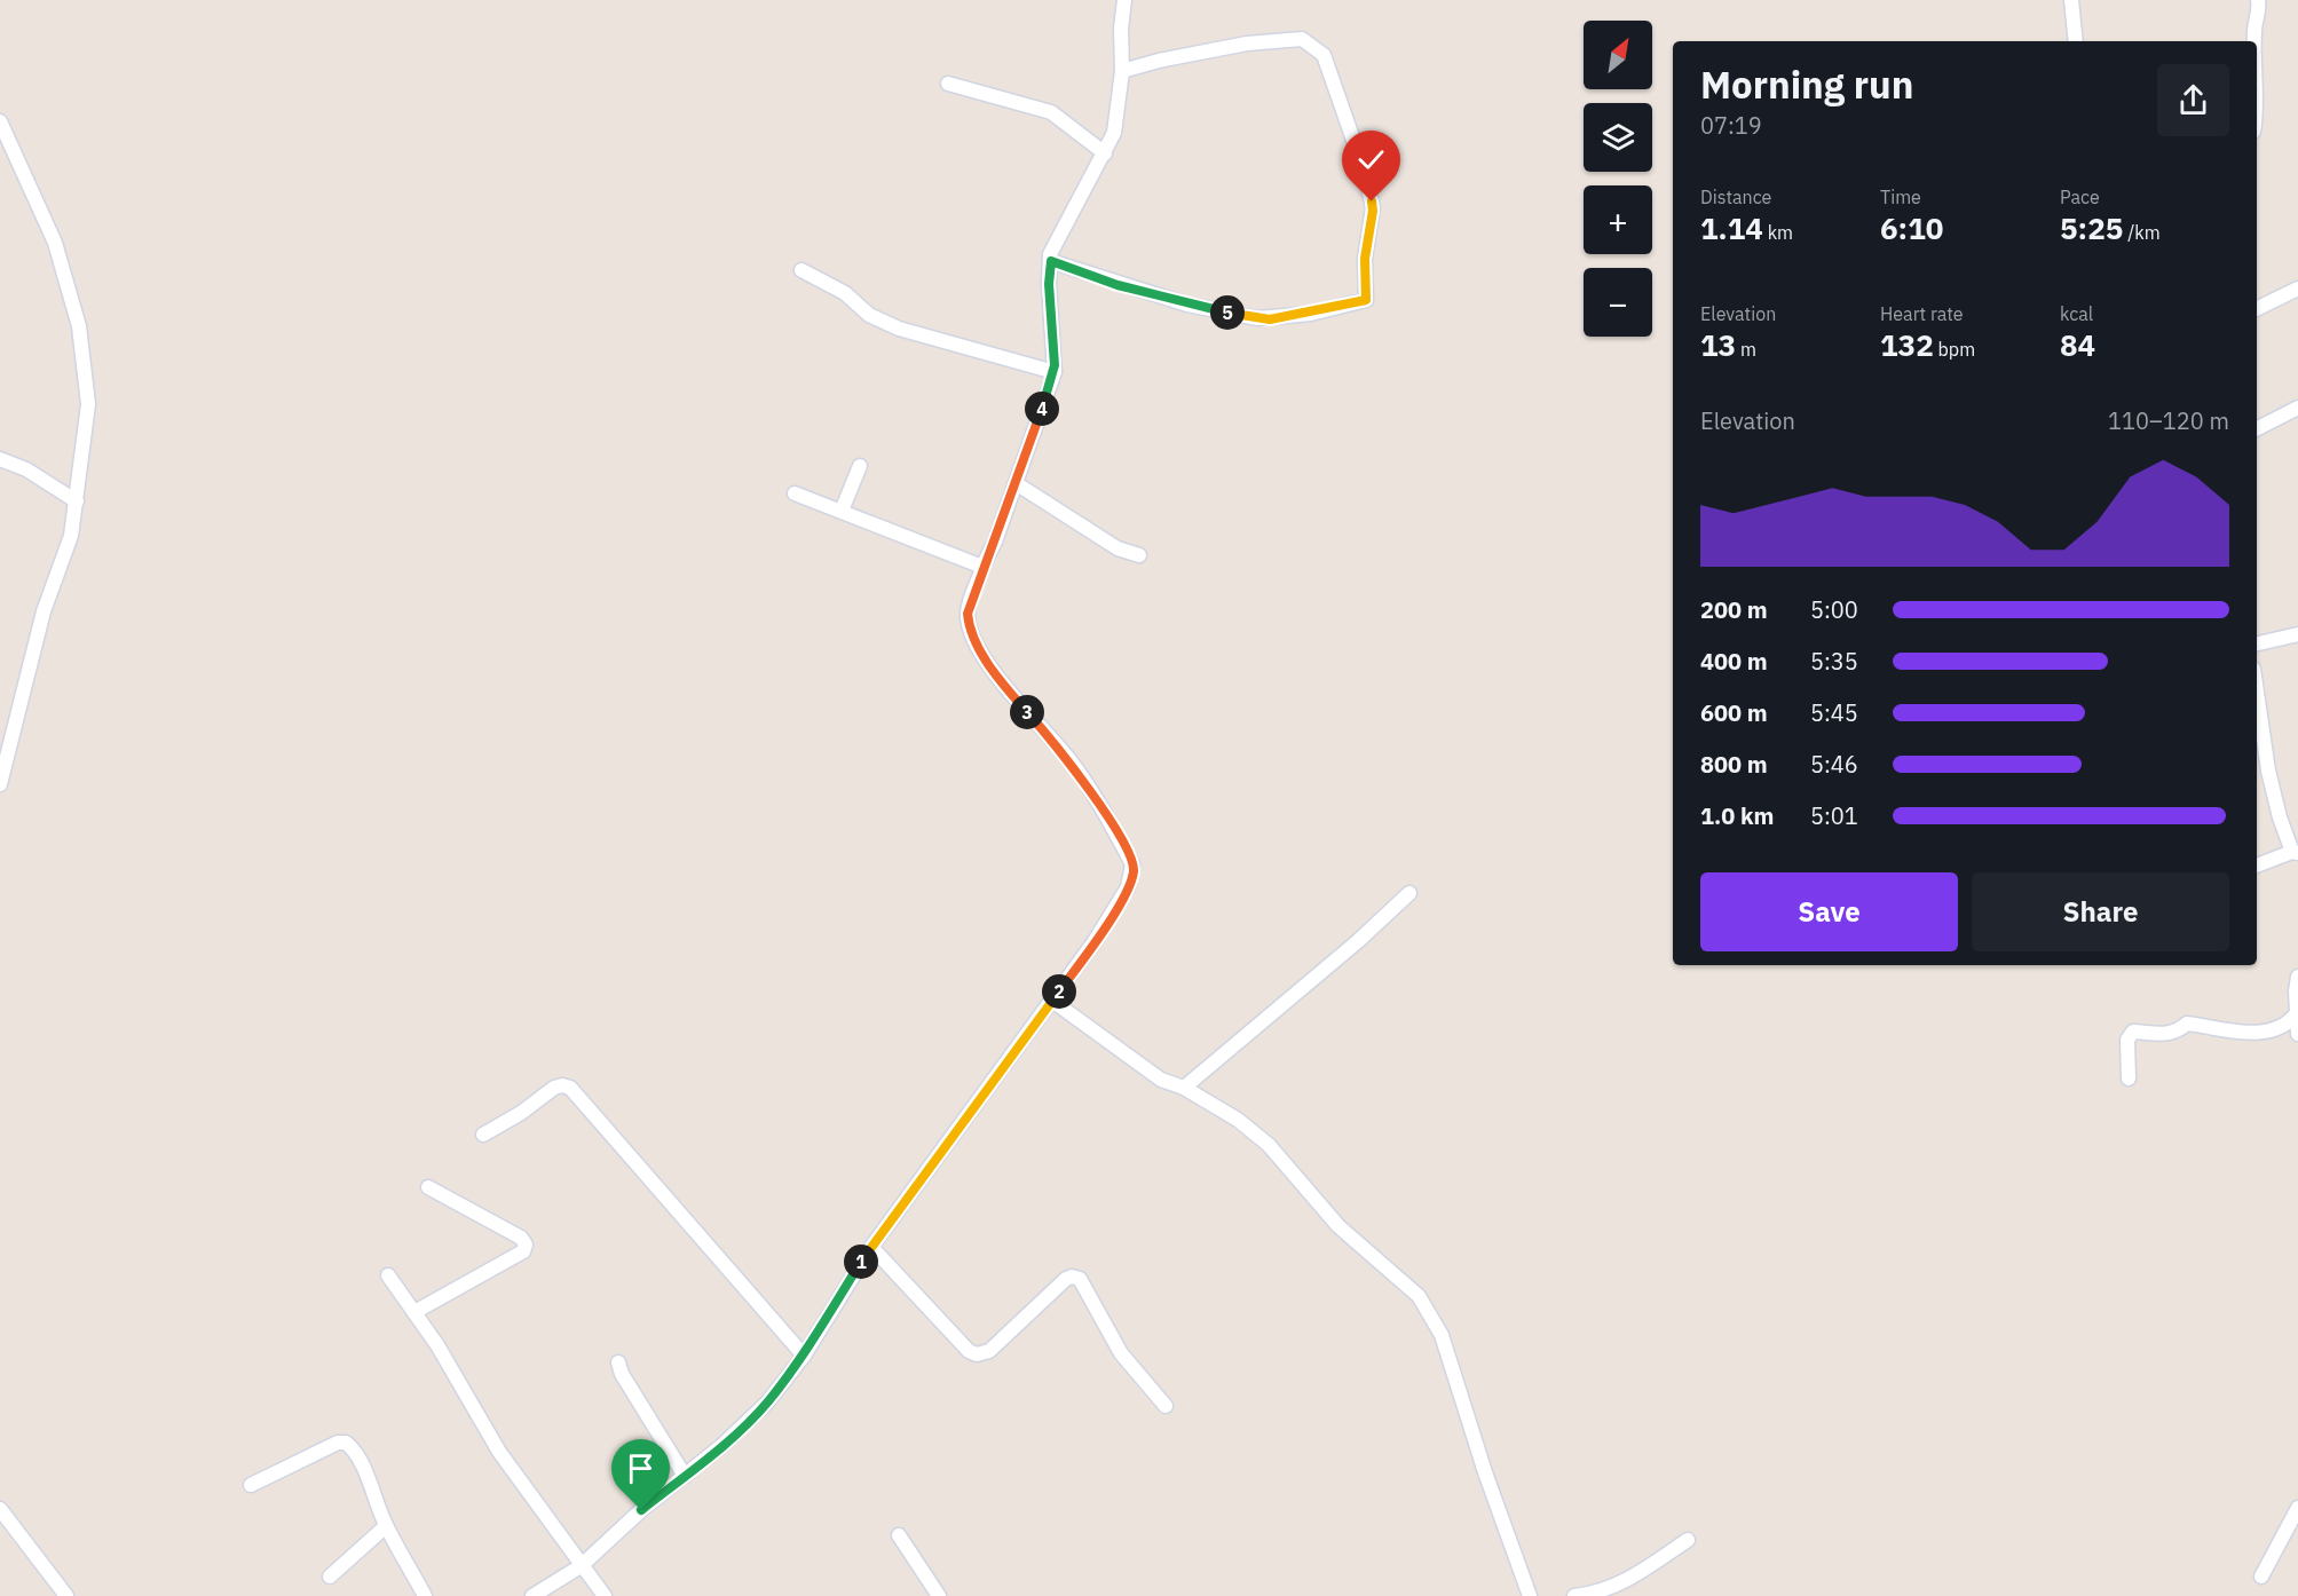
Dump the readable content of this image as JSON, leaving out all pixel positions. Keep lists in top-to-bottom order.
{
  "north": "top right",
  "page": {
    "map_buttons": ["+", "−"],
    "heading": ["Morning run", "07:19"],
    "stats": [
      ["Distance", "1.14 km"],
      ["Time", "6:10"],
      ["Pace", "5:25 /km"],
      ["Elevation", "13 m"],
      ["Heart rate", "132 bpm"],
      ["kcal", "84"]
    ],
    "pins": [
      "5",
      "4",
      "3",
      "2",
      "1"
    ],
    "chart": ["Elevation", "110–120 m"],
    "list": [
      {
        "name": "200 m",
        "note": "5:00"
      },
      {
        "name": "400 m",
        "note": "5:35"
      },
      {
        "name": "600 m",
        "note": "5:45"
      },
      {
        "name": "800 m",
        "note": "5:46"
      },
      {
        "name": "1.0 km",
        "note": "5:01"
      }
    ],
    "buttons": ["Save", "Share"]
  }
}
